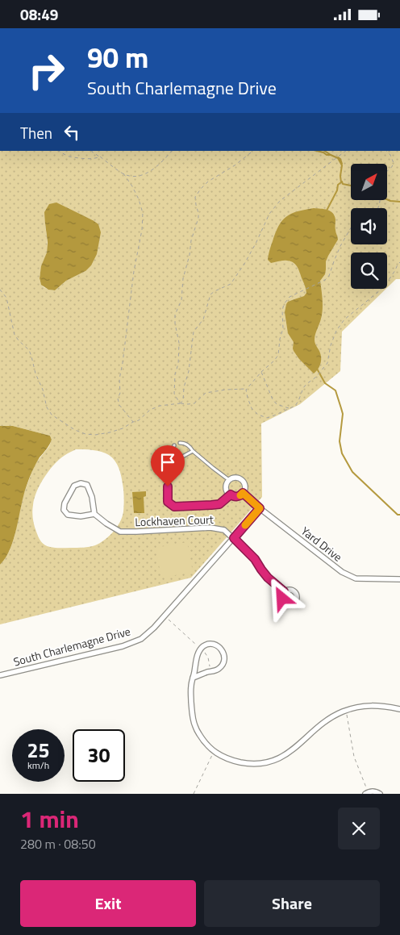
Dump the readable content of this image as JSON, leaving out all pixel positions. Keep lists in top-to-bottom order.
{
  "streets": {
    "street": ["Lockhaven Court", "Yard Drive", "South Charlemagne Drive"]
  },
  "crossings": [
    ["Lockhaven Court", "South Charlemagne Drive"],
    ["Yard Drive", "South Charlemagne Drive"]
  ],
  "north": "top right",
  "page": {
    "status": "08:49",
    "turn": ["90 m", "South Charlemagne Drive"],
    "then": "Then",
    "speed": "25 km/h",
    "limit": "30",
    "heading": ["1 min", "280 m · 08:50"],
    "buttons": ["Exit", "Share"]
  }
}
